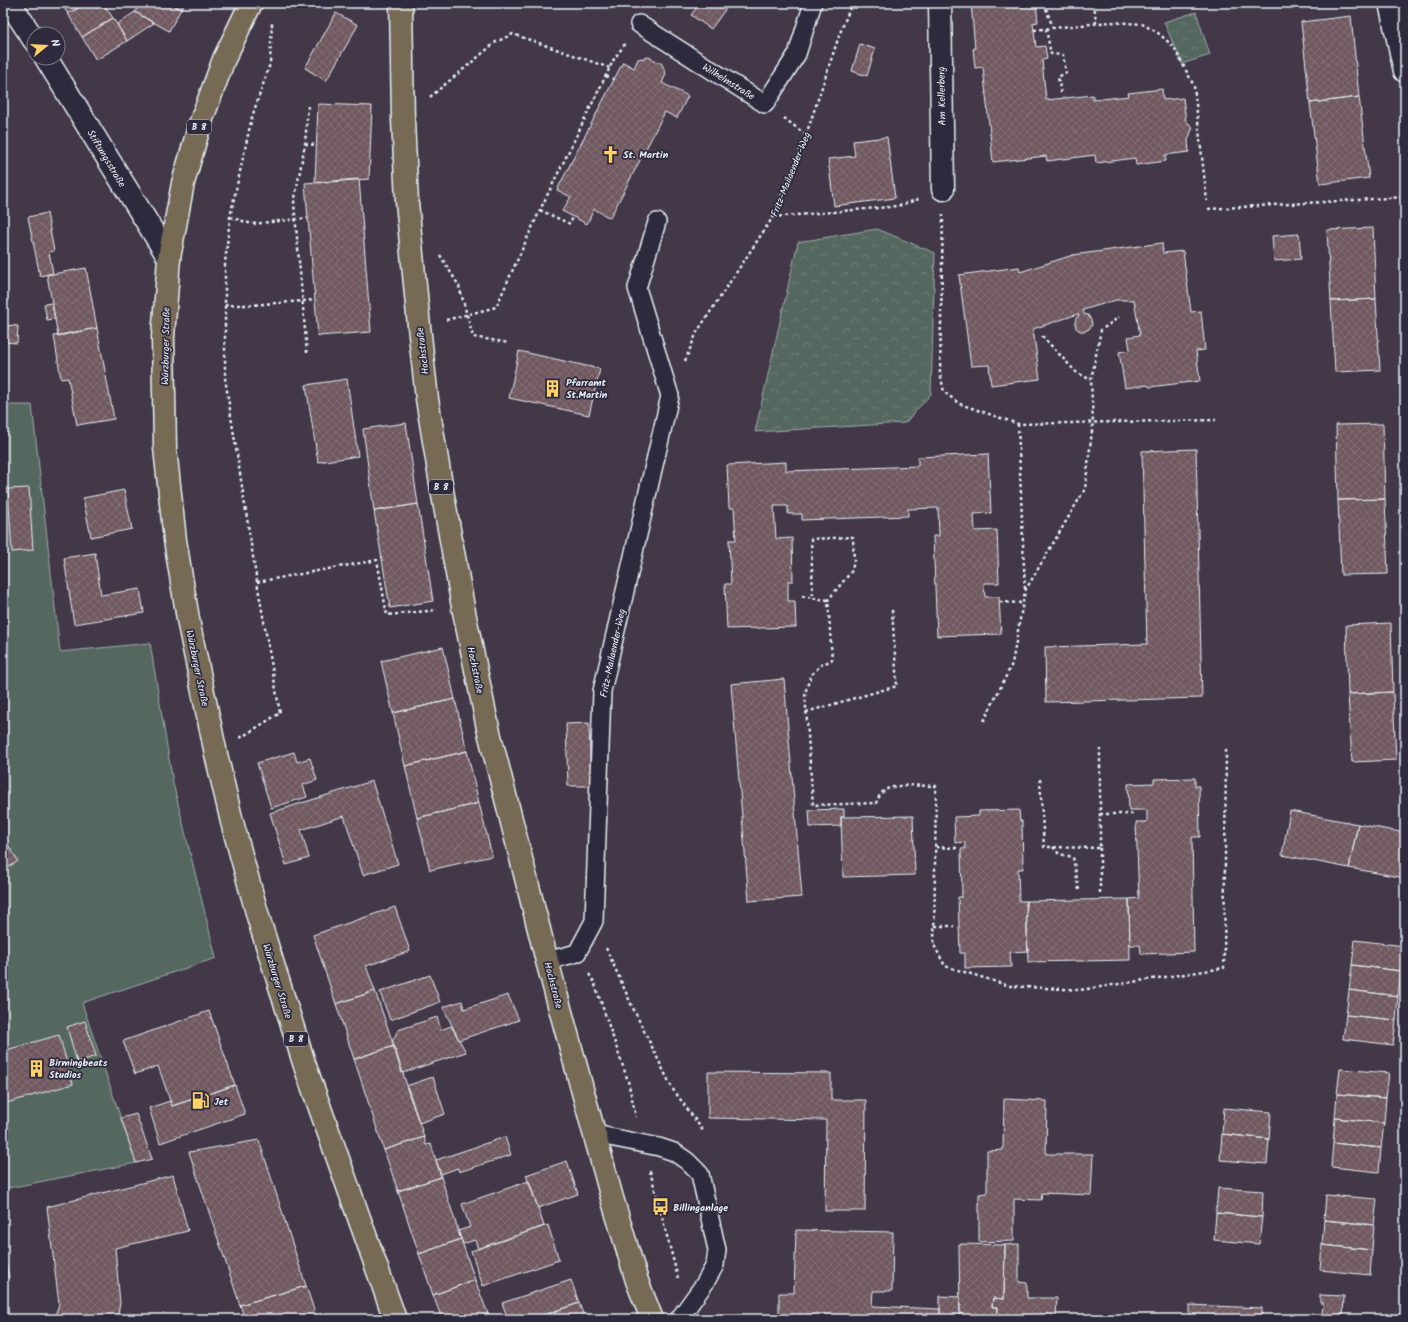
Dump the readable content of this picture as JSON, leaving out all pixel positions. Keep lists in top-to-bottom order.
{
  "streets": {
    "main road": ["B 8", "Würzburger Straße", "Hochstraße"],
    "street": ["Am Kellerberg", "Stiftungsstraße"],
    "lane": ["Wilhelmstraße", "Fritz-Mailaender-Weg"]
  },
  "crossings": [
    ["Stiftungsstraße", "Würzburger Straße"],
    ["Fritz-Mailaender-Weg", "Hochstraße"]
  ],
  "places": {
    "church": ["St. Martin"],
    "building": ["Pfarramt St.Martin", "Birmingbeats Studios"],
    "fuel station": ["Jet"],
    "bus stop": ["Billinganlage"]
  },
  "north": "right"
}
